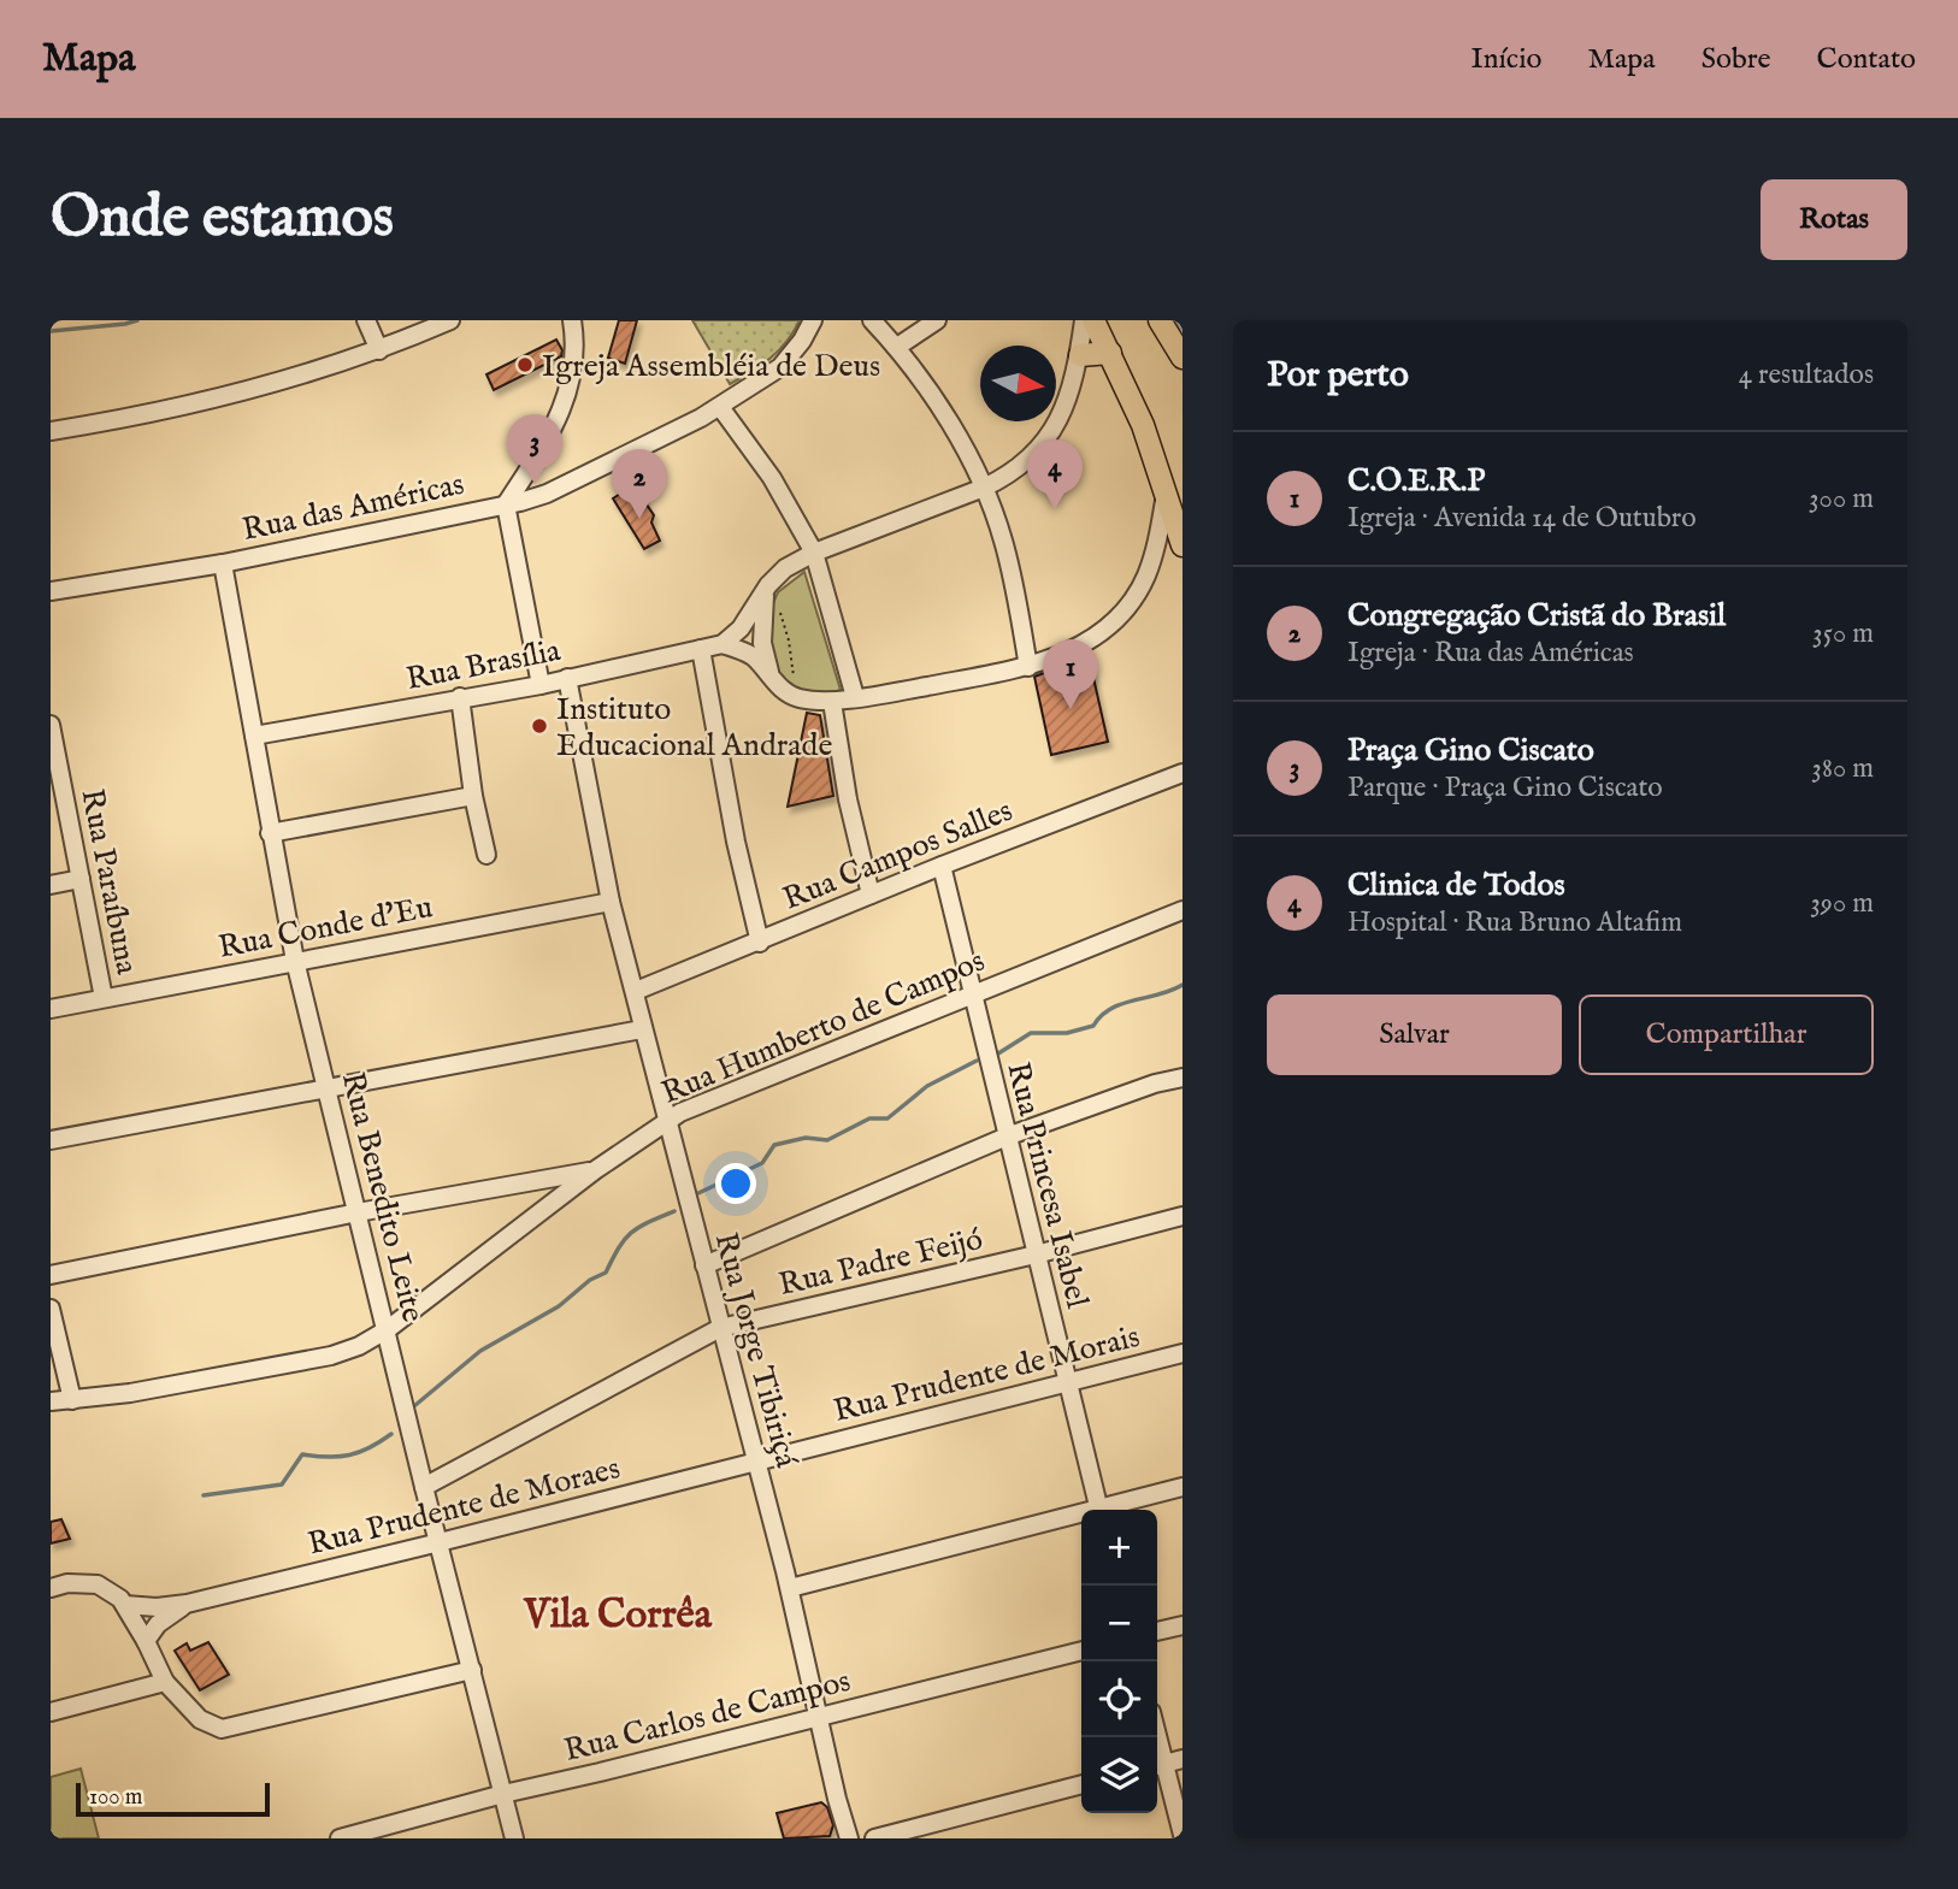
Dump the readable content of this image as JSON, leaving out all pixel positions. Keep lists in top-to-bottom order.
{
  "streets": {
    "street": [
      "Rua das Américas",
      "Rua Brasília",
      "Rua Campos Salles",
      "Rua Paraíbuna",
      "Rua Conde d'Eu",
      "Rua Humberto de Campos",
      "Rua Princesa Isabel",
      "Rua Benedito Leite",
      "Rua Padre Feijó",
      "Rua Jorge Tibiriçá",
      "Rua Prudente de Morais",
      "Rua Prudente de Moraes",
      "Rua Carlos de Campos"
    ]
  },
  "crossings": [
    ["Rua das Américas", "Rua Benedito Leite"],
    ["Rua Brasília", "Rua Benedito Leite"],
    ["Rua Brasília", "Rua Jorge Tibiriçá"],
    ["Rua Campos Salles", "Rua Princesa Isabel"],
    ["Rua Campos Salles", "Rua Jorge Tibiriçá"],
    ["Rua Paraíbuna", "Rua Conde d'Eu"],
    ["Rua Conde d'Eu", "Rua Benedito Leite"],
    ["Rua Conde d'Eu", "Rua Jorge Tibiriçá"],
    ["Rua Humberto de Campos", "Rua Princesa Isabel"],
    ["Rua Humberto de Campos", "Rua Benedito Leite"],
    ["Rua Humberto de Campos", "Rua Jorge Tibiriçá"],
    ["Rua Princesa Isabel", "Rua Padre Feijó"],
    ["Rua Princesa Isabel", "Rua Prudente de Morais"],
    ["Rua Benedito Leite", "Rua Padre Feijó"],
    ["Rua Benedito Leite", "Rua Prudente de Moraes"],
    ["Rua Benedito Leite", "Rua Carlos de Campos"],
    ["Rua Padre Feijó", "Rua Jorge Tibiriçá"],
    ["Rua Jorge Tibiriçá", "Rua Prudente de Morais"],
    ["Rua Jorge Tibiriçá", "Rua Prudente de Moraes"],
    ["Rua Jorge Tibiriçá", "Rua Carlos de Campos"],
    ["Rua Prudente de Morais", "Rua Prudente de Moraes"]
  ],
  "districts": ["Vila Corrêa"],
  "places": ["Igreja Assembléia de Deus", "Instituto Educacional Andrade"],
  "scale_bar": "100 m",
  "north": "right",
  "page": {
    "header": "Mapa",
    "nav": [
      "Início",
      "Mapa",
      "Sobre",
      "Contato"
    ],
    "buttons": [
      "Rotas",
      ["Salvar", "Compartilhar"]
    ],
    "title": "Onde estamos",
    "heading": ["Por perto", "4 resultados"],
    "pins": [
      "3",
      "4",
      "2",
      "1"
    ],
    "list": [
      {
        "mark": "1",
        "name": "C.O.E.R.P",
        "note": "Igreja · Avenida 14 de Outubro",
        "value": "300 m"
      },
      {
        "mark": "2",
        "name": "Congregação Cristã do Brasil",
        "note": "Igreja · Rua das Américas",
        "value": "350 m"
      },
      {
        "mark": "3",
        "name": "Praça Gino Ciscato",
        "note": "Parque · Praça Gino Ciscato",
        "value": "380 m"
      },
      {
        "mark": "4",
        "name": "Clinica de Todos",
        "note": "Hospital · Rua Bruno Altafim",
        "value": "390 m"
      }
    ],
    "map_buttons": ["+", "−"],
    "scale": "100 m"
  }
}
